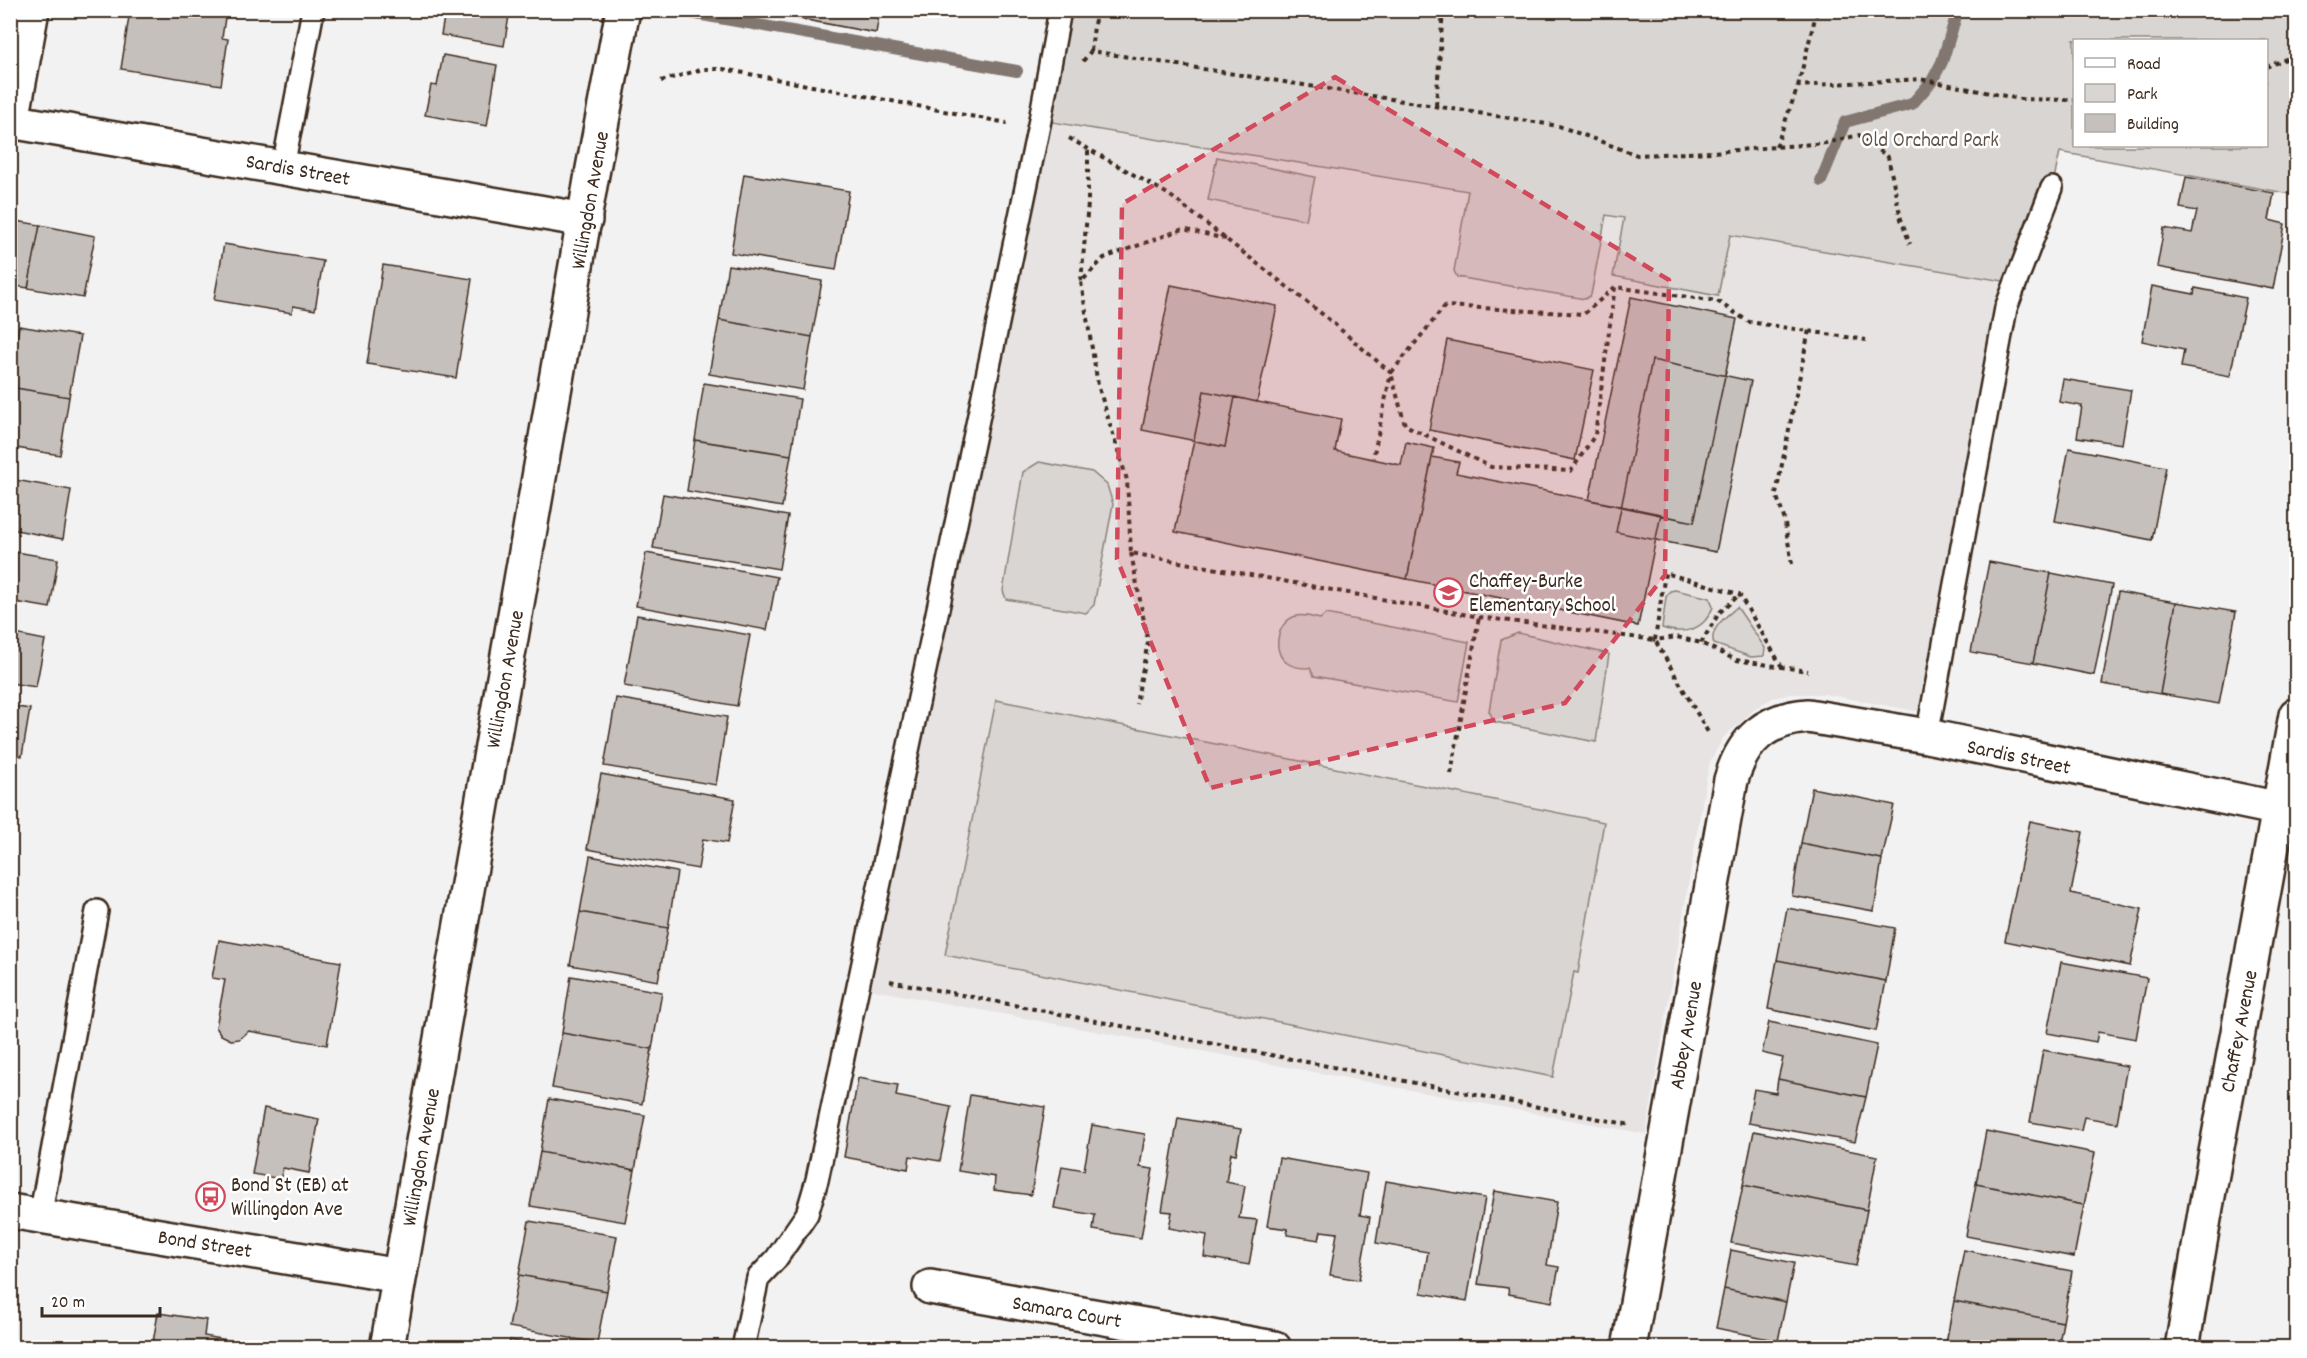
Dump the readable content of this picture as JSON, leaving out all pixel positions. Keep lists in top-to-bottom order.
{
  "streets": {
    "street": [
      "Sardis Street",
      "Willingdon Avenue",
      "Chaffey Avenue",
      "Abbey Avenue",
      "Bond Street",
      "Samara Court"
    ]
  },
  "crossings": [
    ["Sardis Street", "Willingdon Avenue"],
    ["Sardis Street", "Chaffey Avenue"],
    ["Sardis Street", "Abbey Avenue"],
    ["Willingdon Avenue", "Bond Street"]
  ],
  "parks": ["Old Orchard Park"],
  "places": {
    "school or university": ["Chaffey-Burke Elementary School"],
    "bus stop": ["Bond St (EB) at Willingdon Ave"]
  },
  "legend": ["Road", "Park", "Building"],
  "scale_bar": "20 m"
}
